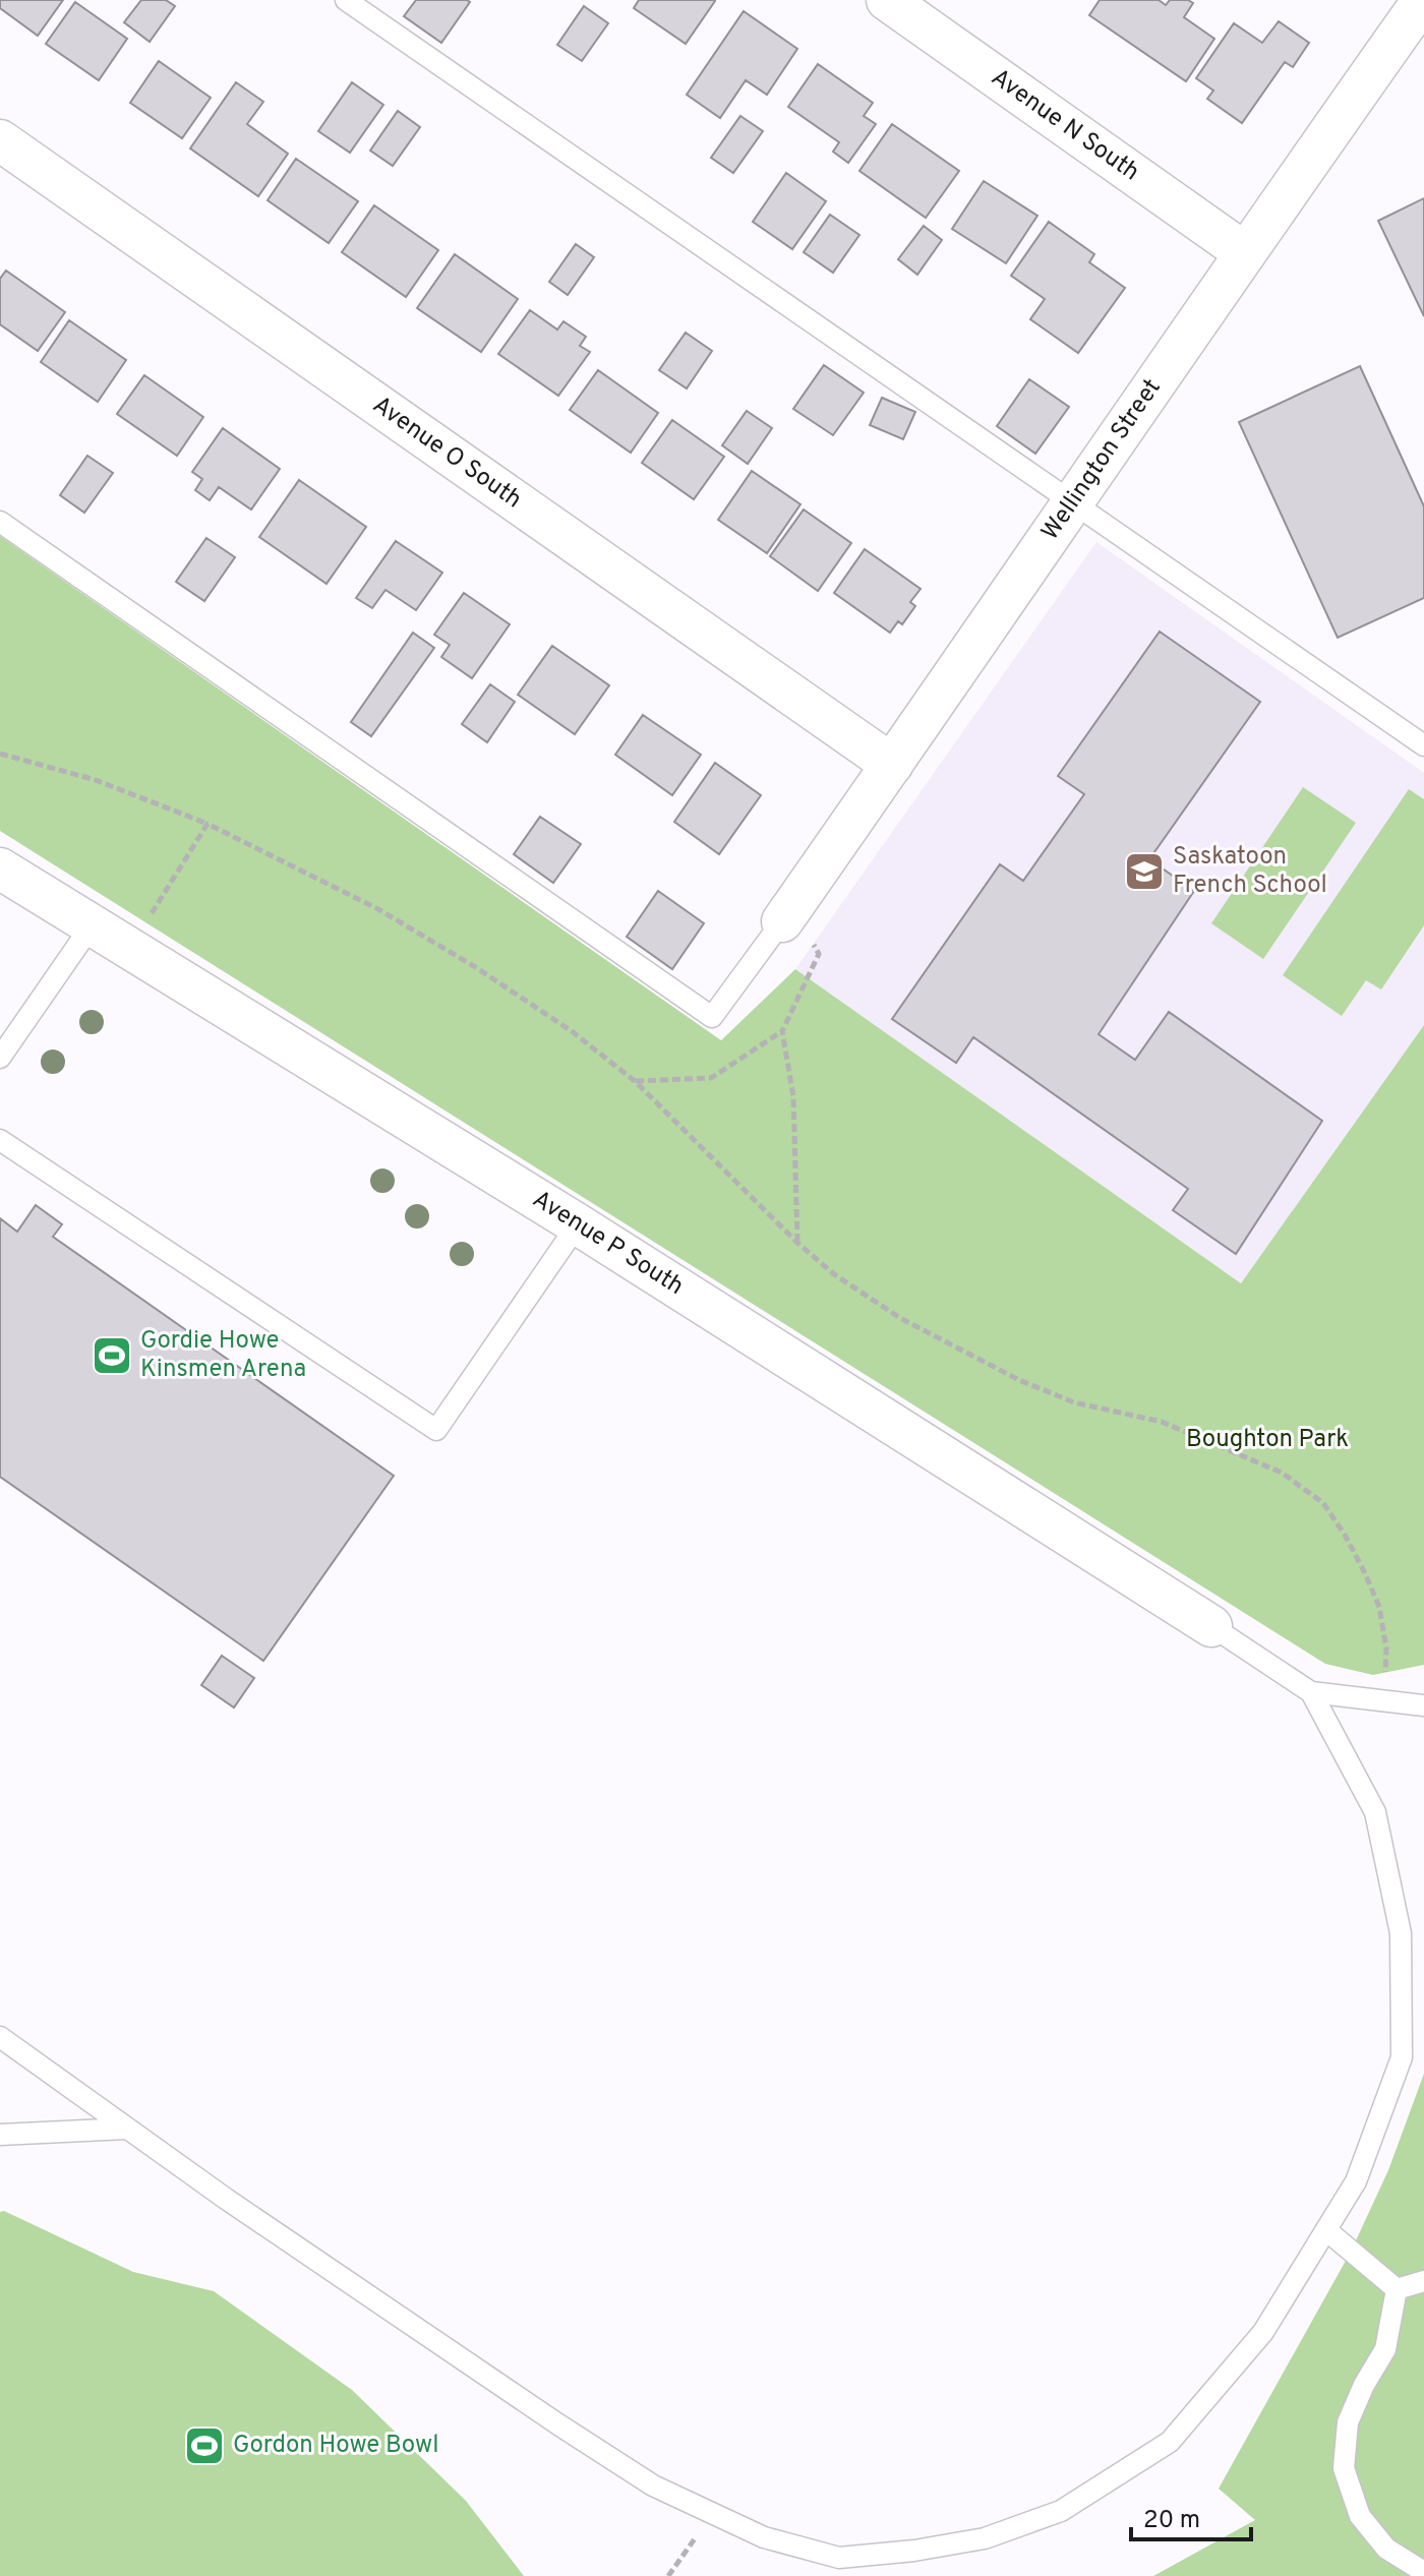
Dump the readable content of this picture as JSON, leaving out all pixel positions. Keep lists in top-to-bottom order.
{
  "streets": {
    "street": [
      "Avenue N South",
      "Avenue O South",
      "Wellington Street",
      "Avenue P South"
    ]
  },
  "crossings": [
    ["Avenue N South", "Wellington Street"],
    ["Avenue O South", "Wellington Street"]
  ],
  "parks": ["Boughton Park"],
  "places": {
    "school or university": ["Saskatoon French School"],
    "sports": ["Gordie Howe Kinsmen Arena", "Gordon Howe Bowl"]
  },
  "scale_bar": "20 m"
}
